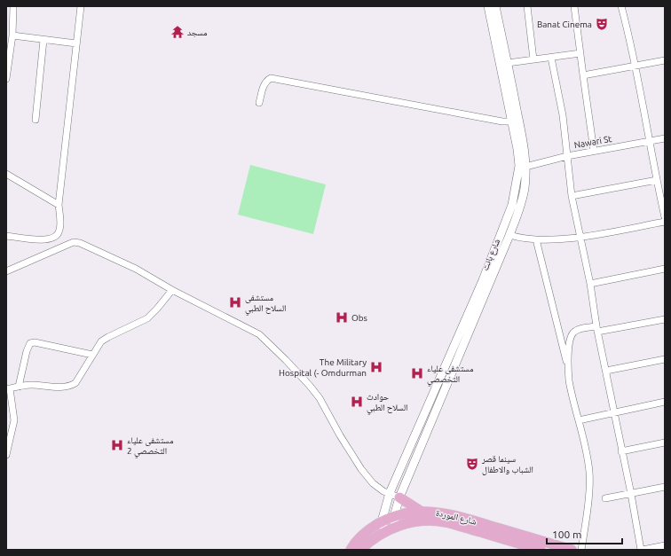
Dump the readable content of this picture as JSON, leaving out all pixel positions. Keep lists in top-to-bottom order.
{
  "streets": {
    "main road": ["شارع بانت", "شارع الموردة"],
    "street": ["Nawari St"]
  },
  "crossings": [
    ["Nawari St", "شارع بانت"],
    ["شارع بانت", "شارع الموردة"]
  ],
  "places": {
    "theatre": ["Banat Cinema", "سينما قصر الشباب والاطفال"],
    "temple": ["مسجد"],
    "hospital": [
      "مستشفى السلاح الطبي",
      "Obs",
      "The Military Hospital (- Omdurman",
      "مستشفى علياء التخصصي",
      "حوادث السلاح الطبي",
      "مستشفى علياء التخصصي 2"
    ]
  },
  "scale_bar": "100 m"
}
